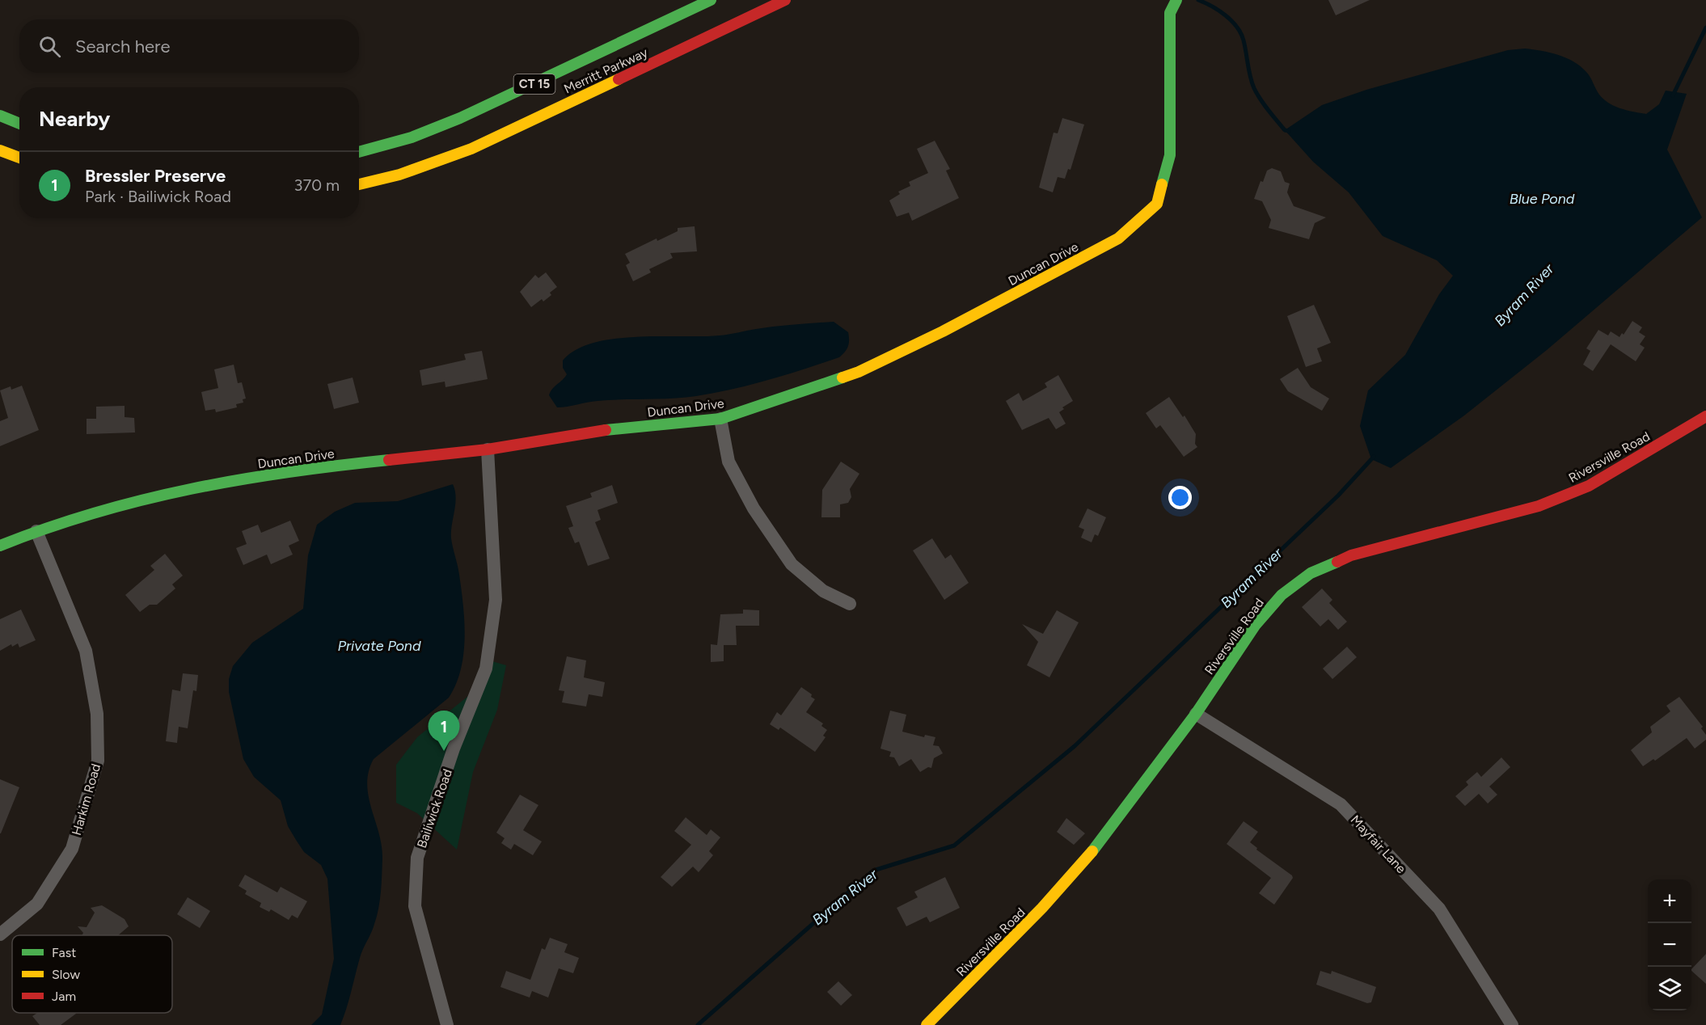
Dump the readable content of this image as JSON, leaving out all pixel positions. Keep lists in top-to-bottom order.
{
  "streets": {
    "main road": [
      "Merritt Parkway",
      "CT 15",
      "Duncan Drive",
      "Riversville Road"
    ],
    "street": ["Harkim Road", "Bailiwick Road", "Mayfair Lane"]
  },
  "crossings": [
    ["Duncan Drive", "Harkim Road"],
    ["Duncan Drive", "Bailiwick Road"],
    ["Riversville Road", "Mayfair Lane"]
  ],
  "water": ["Blue Pond", "Byram River", "Private Pond"],
  "legend": ["Fast", "Slow", "Jam"],
  "page": {
    "search": "Search here",
    "heading": "Nearby",
    "list": [
      {
        "mark": "1",
        "name": "Bressler Preserve",
        "note": "Park · Bailiwick Road",
        "value": "370 m"
      }
    ],
    "pins": "1",
    "map_buttons": ["+", "−"]
  }
}
